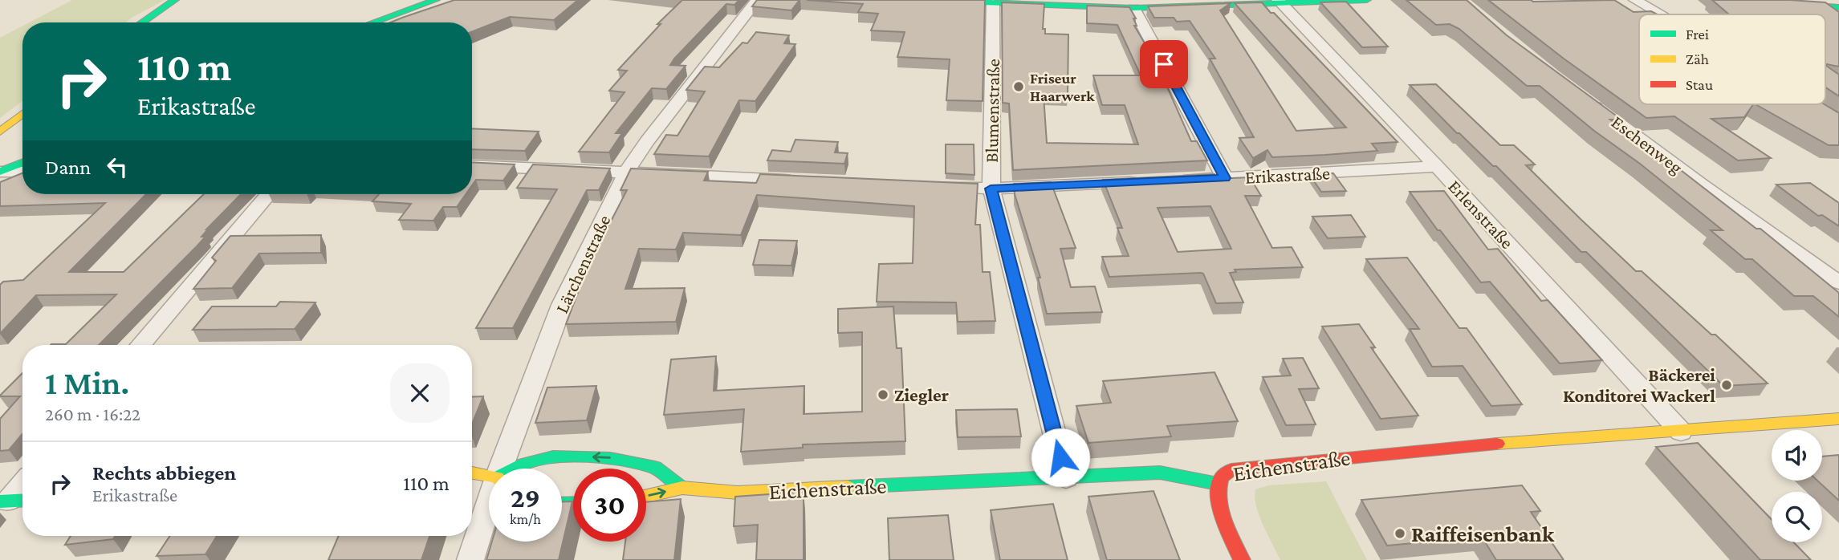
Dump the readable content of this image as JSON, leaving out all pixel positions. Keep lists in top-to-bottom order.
{
  "streets": {
    "street": [
      "Blumenstraße",
      "Eschenweg",
      "Erikastraße",
      "Erlenstraße",
      "Lärchenstraße",
      "Eichenstraße"
    ]
  },
  "crossings": [
    ["Blumenstraße", "Eichenstraße"],
    ["Erikastraße", "Erlenstraße"],
    ["Erlenstraße", "Eichenstraße"]
  ],
  "places": [
    "Friseur Haarwerk",
    "Bäckerei Konditorei Wackerl",
    "Ziegler",
    "Raiffeisenbank"
  ],
  "legend": ["Frei", "Zäh", "Stau"],
  "page": {
    "turn": ["110 m", "Erikastraße"],
    "then": "Dann",
    "heading": ["1 Min.", "260 m · 16:22"],
    "list": [
      {
        "name": "Rechts abbiegen",
        "note": "Erikastraße",
        "value": "110 m"
      }
    ],
    "speed": "29 km/h",
    "limit": "30"
  }
}
